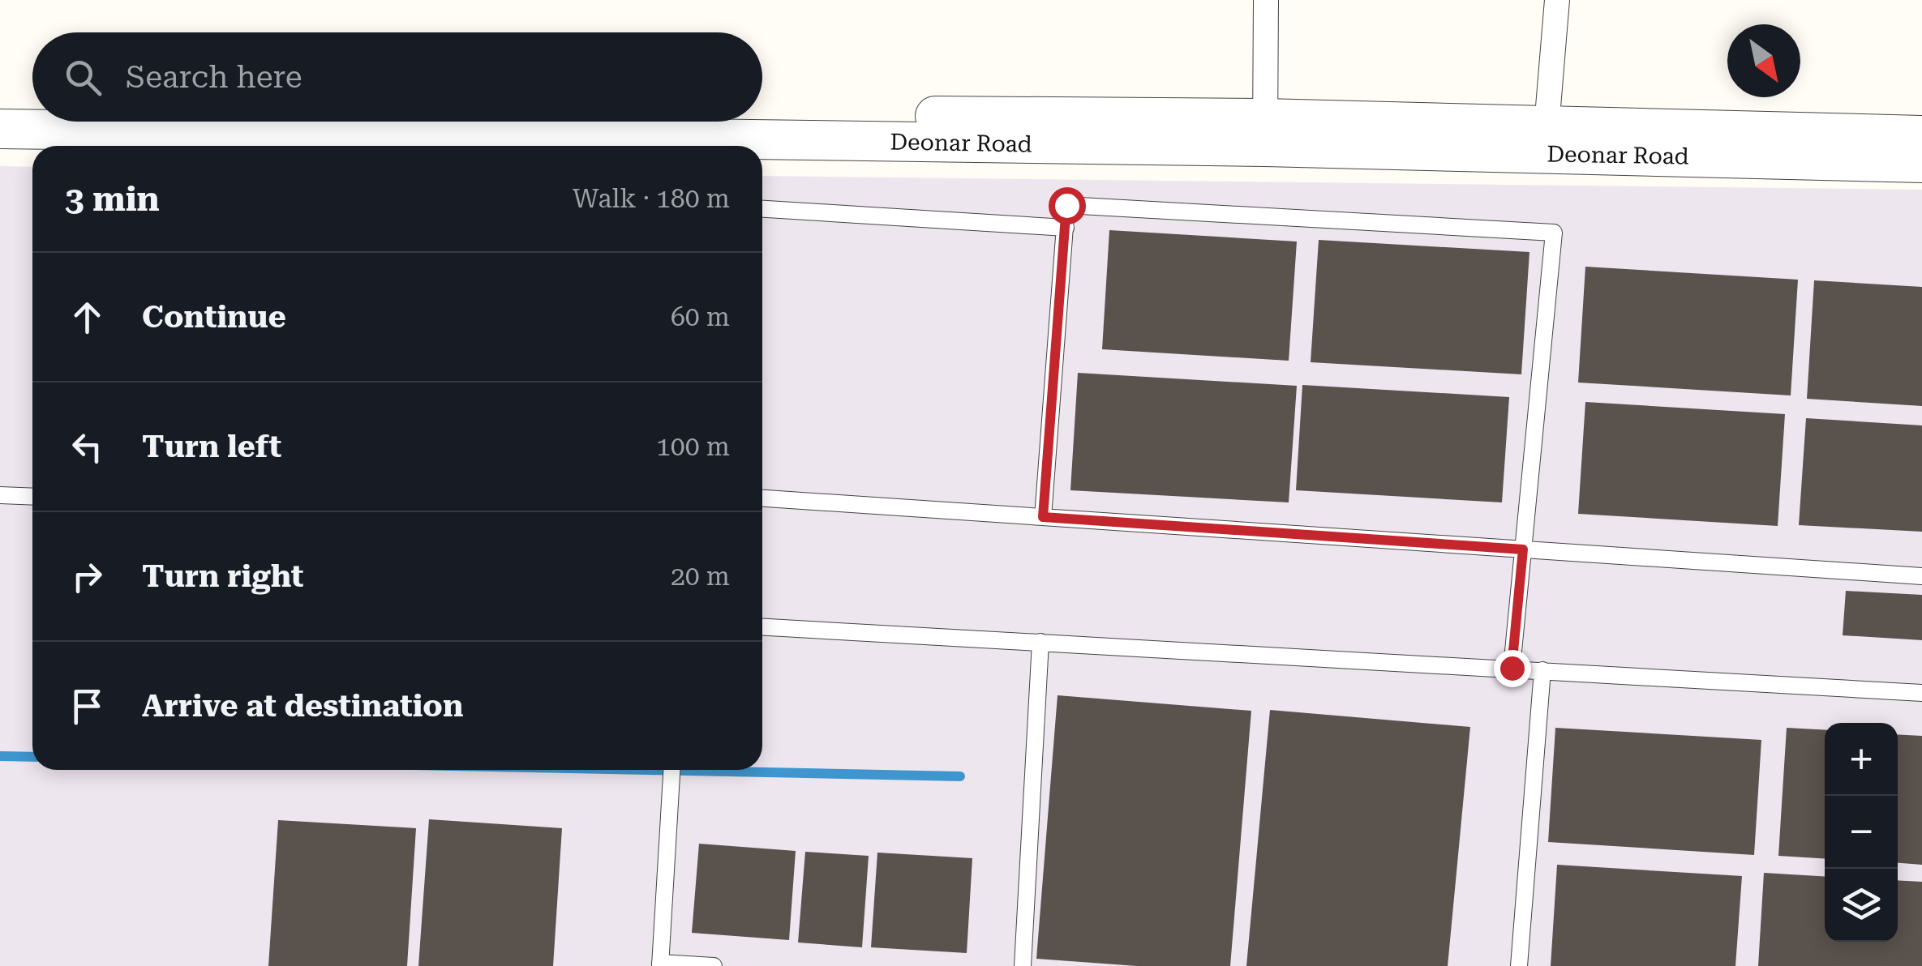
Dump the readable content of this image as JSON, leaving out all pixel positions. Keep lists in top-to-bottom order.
{
  "streets": {
    "street": ["Deonar Road"]
  },
  "north": "bottom right",
  "page": {
    "search": "Search here",
    "heading": ["3 min", "Walk · 180 m"],
    "list": [
      ["Continue", "60 m"],
      ["Turn left", "100 m"],
      ["Turn right", "20 m"],
      "Arrive at destination"
    ],
    "map_buttons": ["+", "−"]
  }
}
